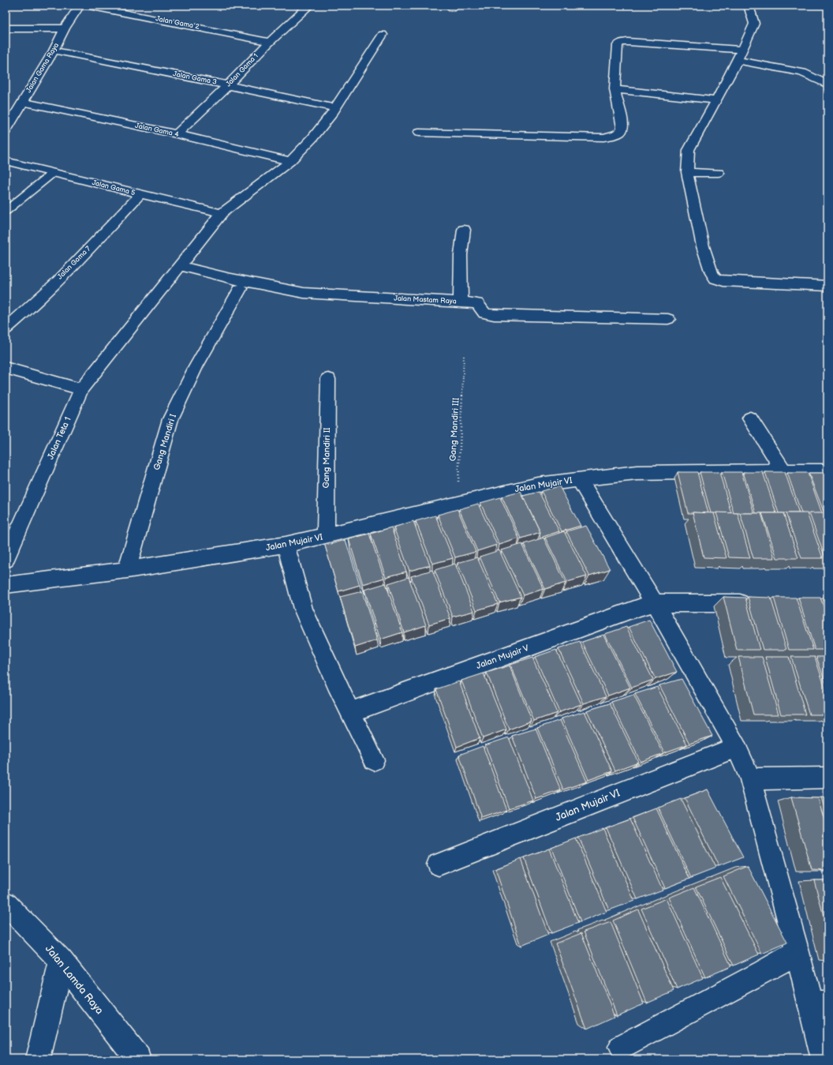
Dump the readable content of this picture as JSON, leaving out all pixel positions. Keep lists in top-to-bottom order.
{
  "streets": {
    "street": [
      "Jalan Gama 2",
      "Jalan Gama Raya",
      "Jalan Gama 1",
      "Jalan Gama 3",
      "Jalan Gama 4",
      "Jalan Gama 5",
      "Jalan Gama 7",
      "Jalan Mastam Raya",
      "Jalan Teta 1",
      "Gang Mandiri I",
      "Gang Mandiri II",
      "Jalan Mujair VI",
      "Jalan Mujair V",
      "Jalan Lamda Raya"
    ],
    "path": ["Gang Mandiri III"]
  },
  "crossings": [
    ["Jalan Gama 2", "Jalan Gama 1"],
    ["Jalan Gama Raya", "Jalan Gama 3"],
    ["Jalan Gama Raya", "Jalan Gama 4"],
    ["Jalan Gama 1", "Jalan Gama 3"],
    ["Jalan Gama 1", "Jalan Gama 4"],
    ["Jalan Gama 3", "Jalan Teta 1"],
    ["Jalan Gama 4", "Jalan Teta 1"],
    ["Jalan Gama 5", "Jalan Gama 7"],
    ["Jalan Gama 5", "Jalan Teta 1"],
    ["Jalan Mastam Raya", "Jalan Teta 1"],
    ["Gang Mandiri III", "Jalan Mujair VI"],
    ["Gang Mandiri I", "Jalan Mujair VI"],
    ["Gang Mandiri II", "Jalan Mujair VI"]
  ]
}
